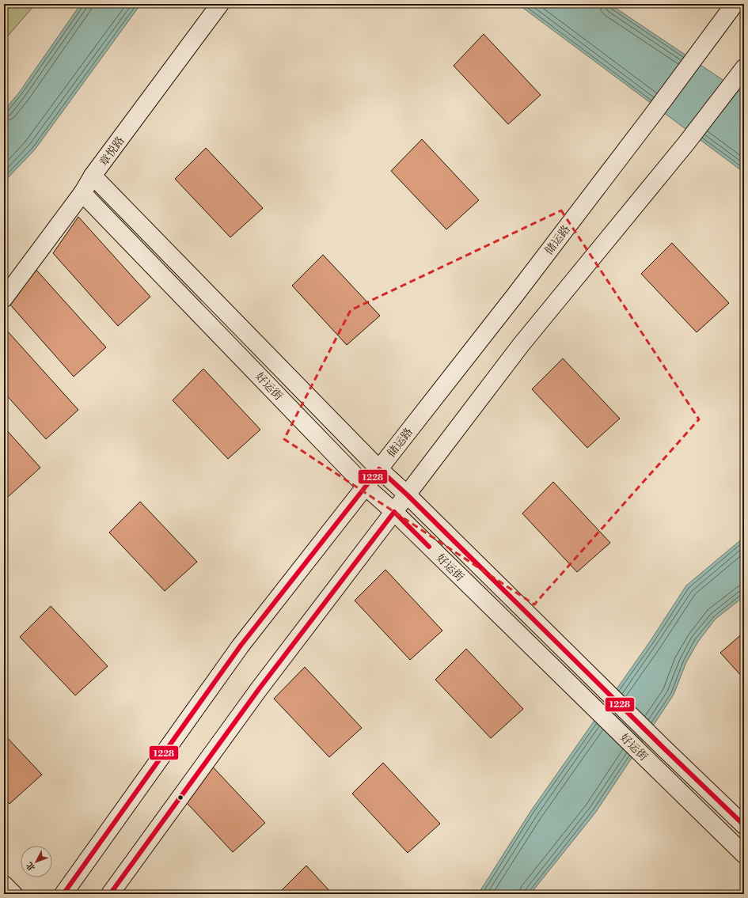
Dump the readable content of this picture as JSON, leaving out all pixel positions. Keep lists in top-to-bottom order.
{
  "streets": {
    "street": ["章悦路", "储运路", "好运街"]
  },
  "crossings": [
    ["章悦路", "好运街"],
    ["储运路", "好运街"]
  ],
  "lines": ["transit line 1228"],
  "north": "bottom left"
}
